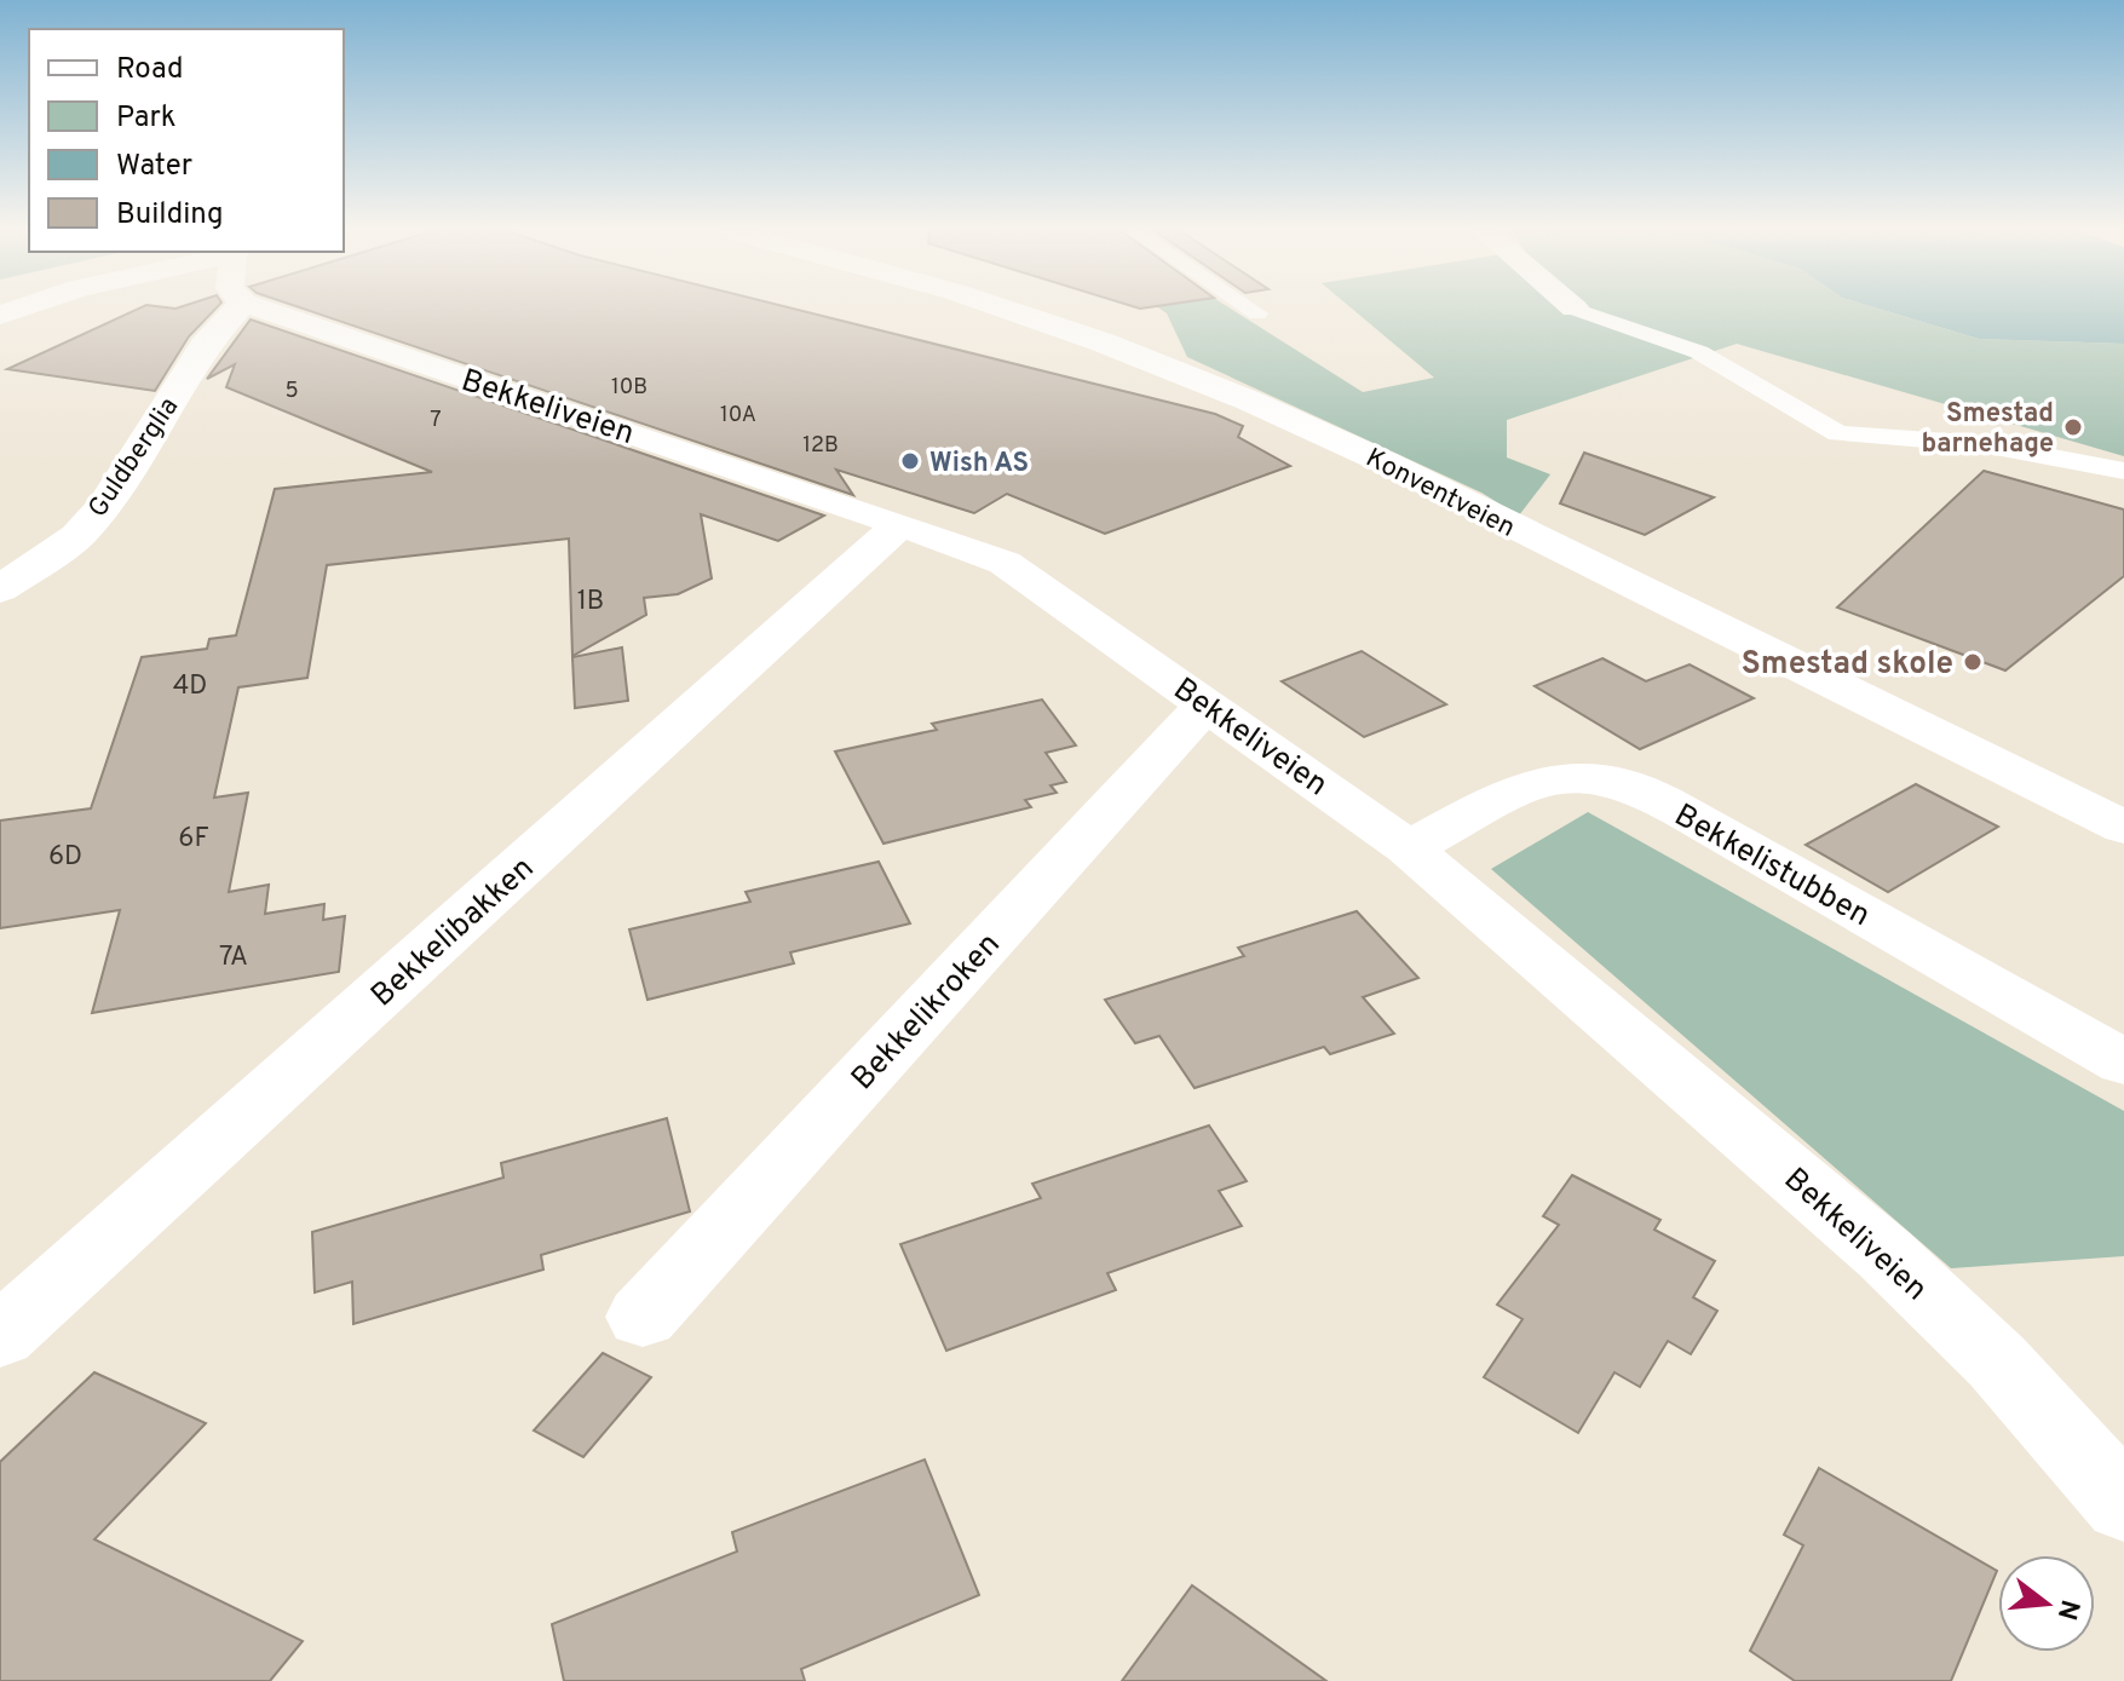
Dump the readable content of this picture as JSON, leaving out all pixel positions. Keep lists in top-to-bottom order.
{
  "streets": {
    "street": [
      "Bekkeliveien",
      "Guldberglia",
      "Konventveien",
      "Bekkelistubben",
      "Bekkelibakken",
      "Bekkelikroken"
    ]
  },
  "crossings": [
    ["Bekkeliveien", "Bekkelistubben"],
    ["Bekkeliveien", "Bekkelibakken"],
    ["Bekkeliveien", "Bekkelikroken"]
  ],
  "places": ["Smestad barnehage", "Wish AS", "Smestad skole"],
  "house_numbers": [
    "10B",
    "5",
    "10A",
    "7",
    "12B",
    "1B",
    "4D",
    "6F",
    "6D",
    "7A"
  ],
  "legend": [
    "Road",
    "Park",
    "Water",
    "Building"
  ],
  "north": "right"
}
